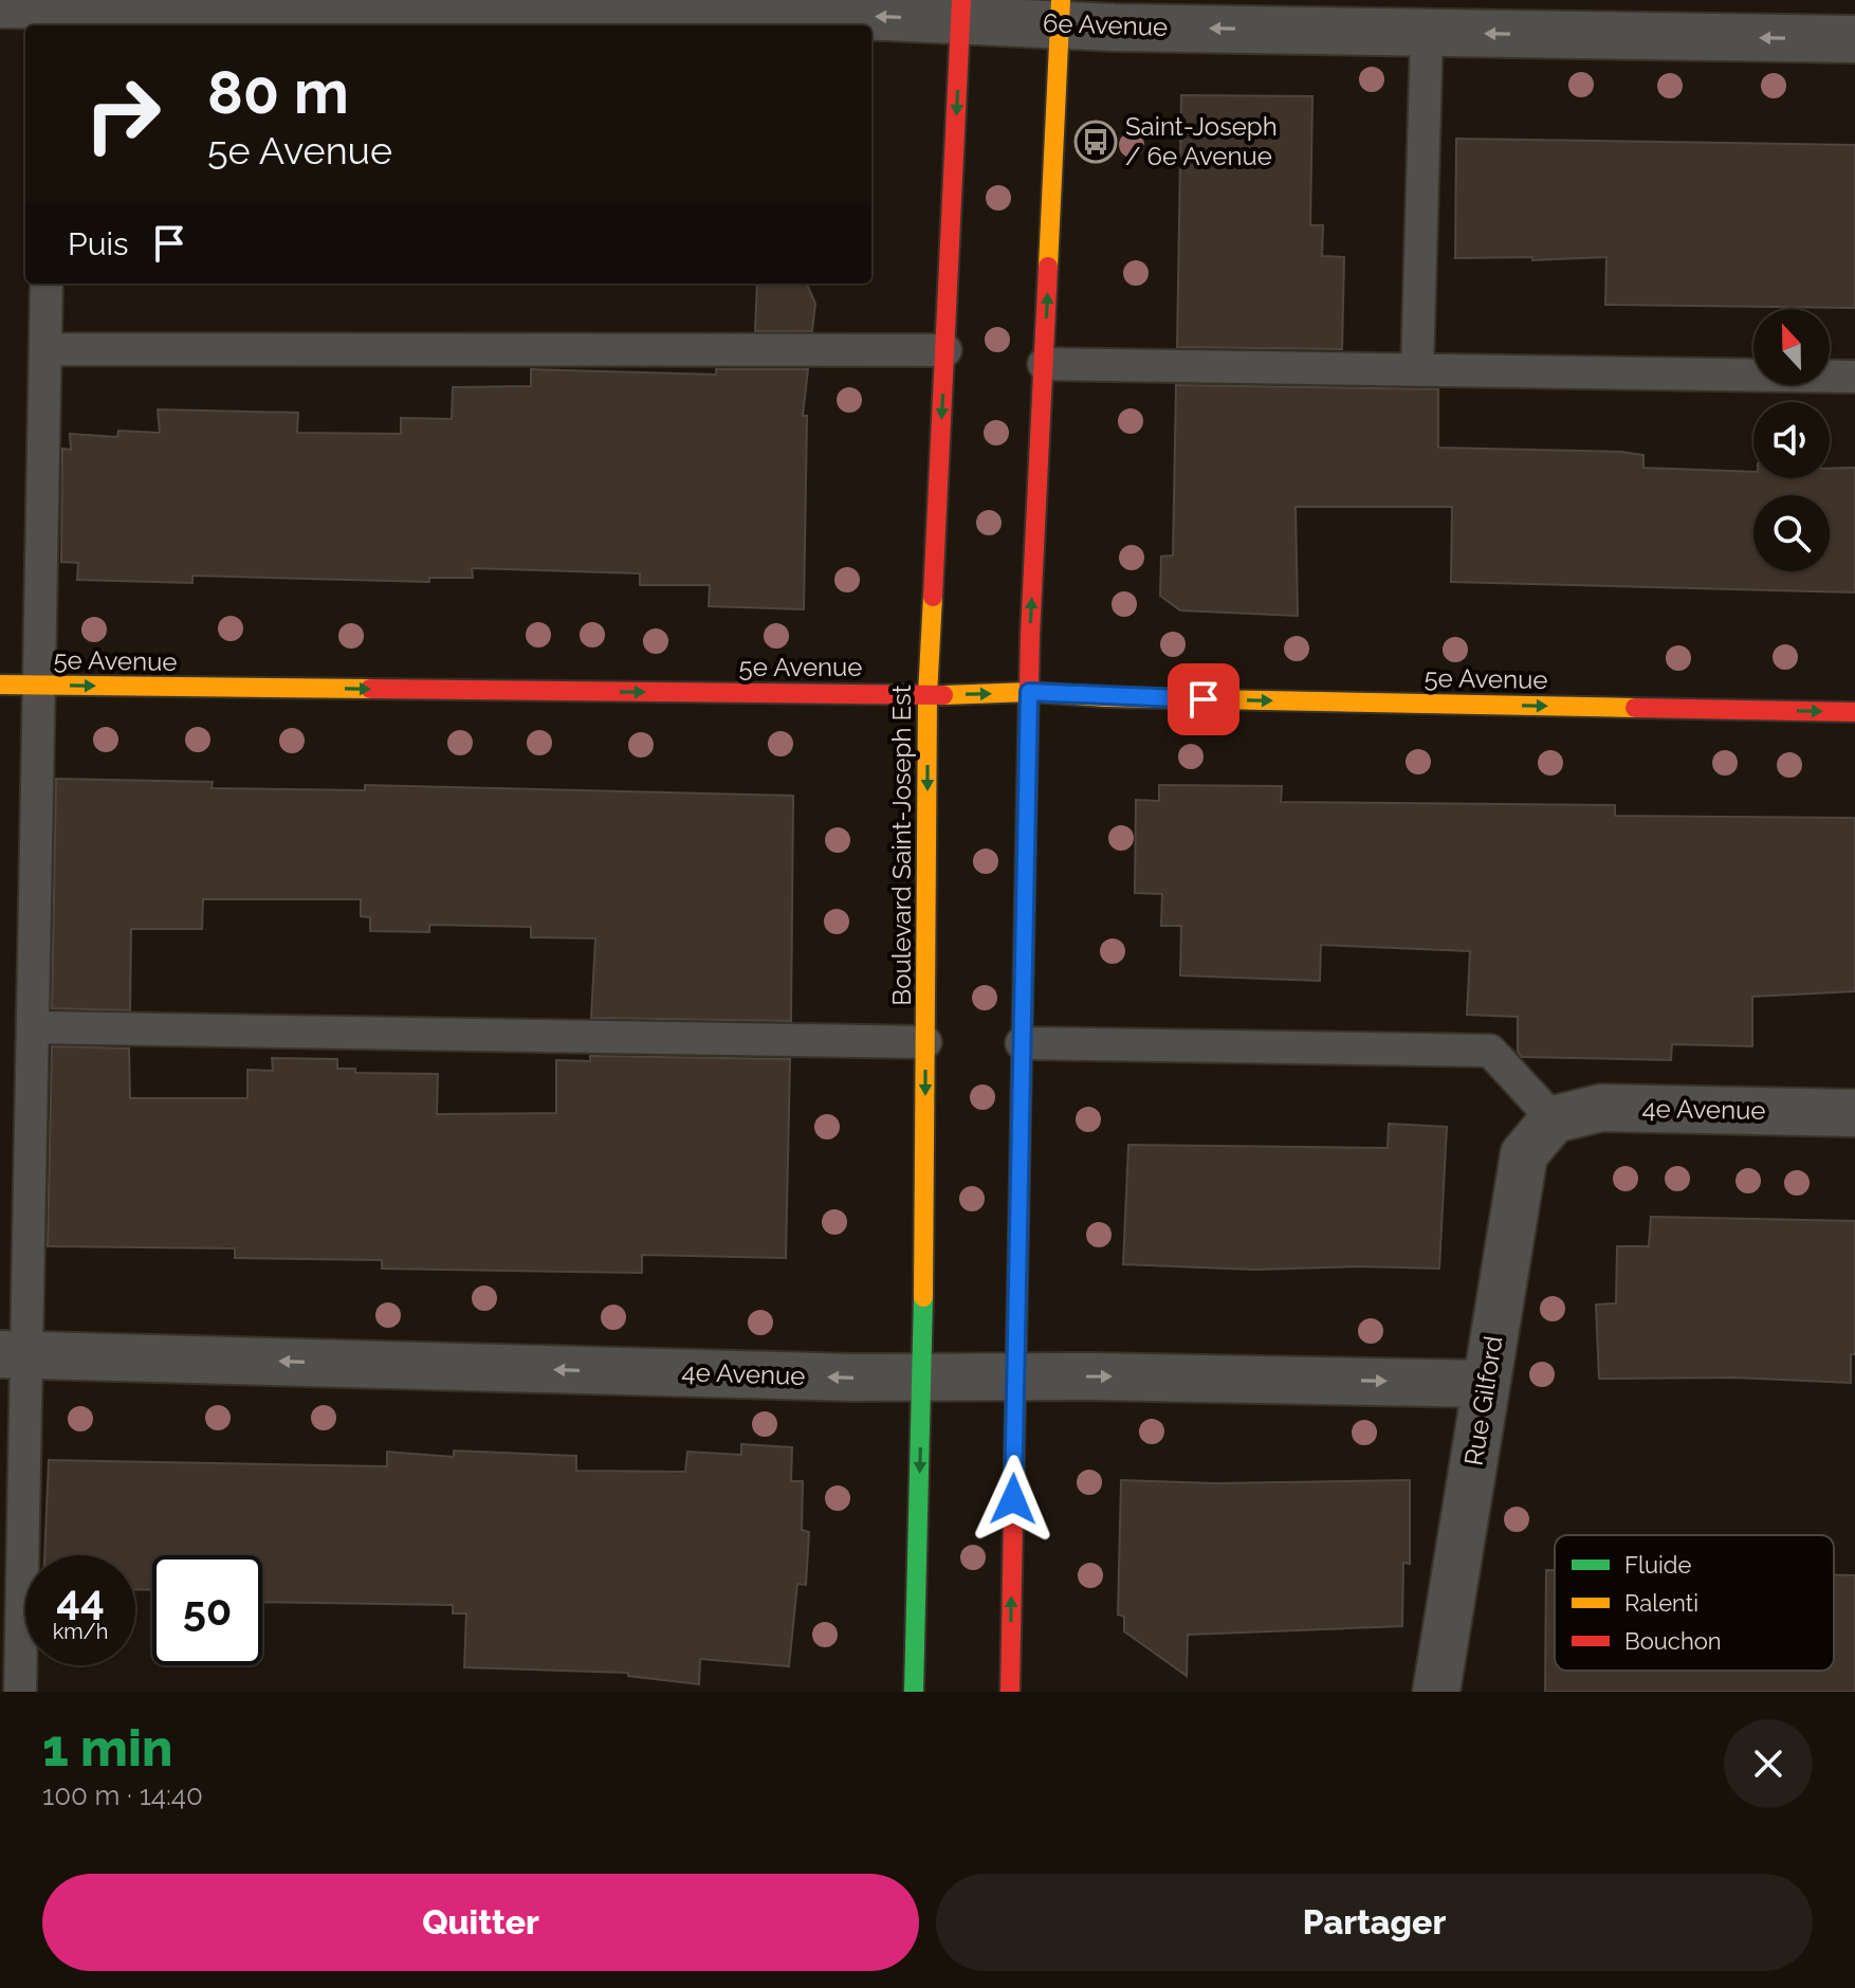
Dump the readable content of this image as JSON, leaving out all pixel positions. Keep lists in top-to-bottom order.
{
  "streets": {
    "main road": ["5e Avenue", "Boulevard Saint-Joseph Est"],
    "street": ["6e Avenue", "4e Avenue", "Rue Gilford"]
  },
  "crossings": [
    ["6e Avenue", "Boulevard Saint-Joseph Est"],
    ["5e Avenue", "Boulevard Saint-Joseph Est"],
    ["Boulevard Saint-Joseph Est", "4e Avenue"],
    ["4e Avenue", "Rue Gilford"]
  ],
  "one_way": ["6e Avenue", "5e Avenue"],
  "places": {
    "bus stop": ["Saint-Joseph / 6e Avenue"]
  },
  "legend": ["Fluide", "Ralenti", "Bouchon"],
  "north": "top",
  "page": {
    "turn": ["80 m", "5e Avenue"],
    "then": "Puis",
    "speed": "44 km/h",
    "limit": "50",
    "heading": ["1 min", "100 m · 14:40"],
    "buttons": ["Quitter", "Partager"]
  }
}
